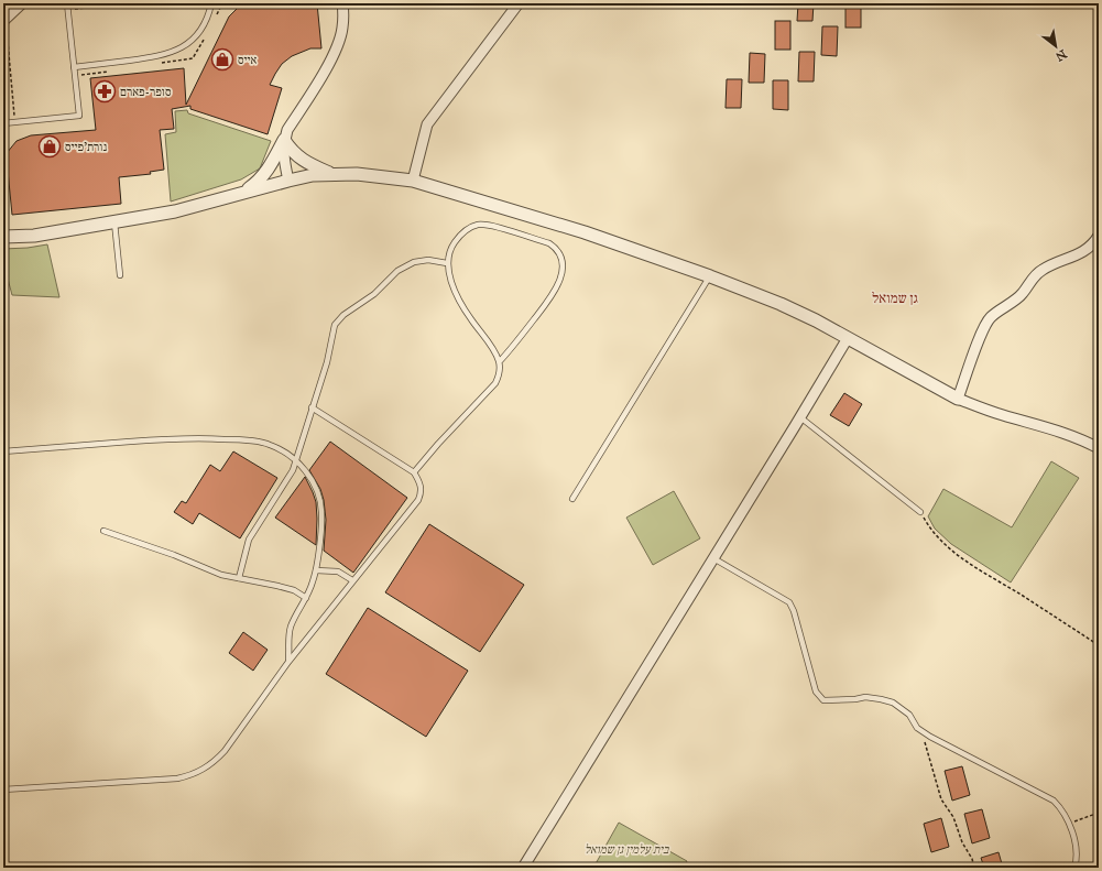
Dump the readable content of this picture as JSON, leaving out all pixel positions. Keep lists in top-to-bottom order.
{
  "districts": ["גן שמואל"],
  "parks": ["בית עלמין גן שמואל"],
  "places": {
    "shop": ["אייס", "נורת'פייס"],
    "pharmacy": ["סופר-פארם"]
  },
  "north": "bottom right"
}
